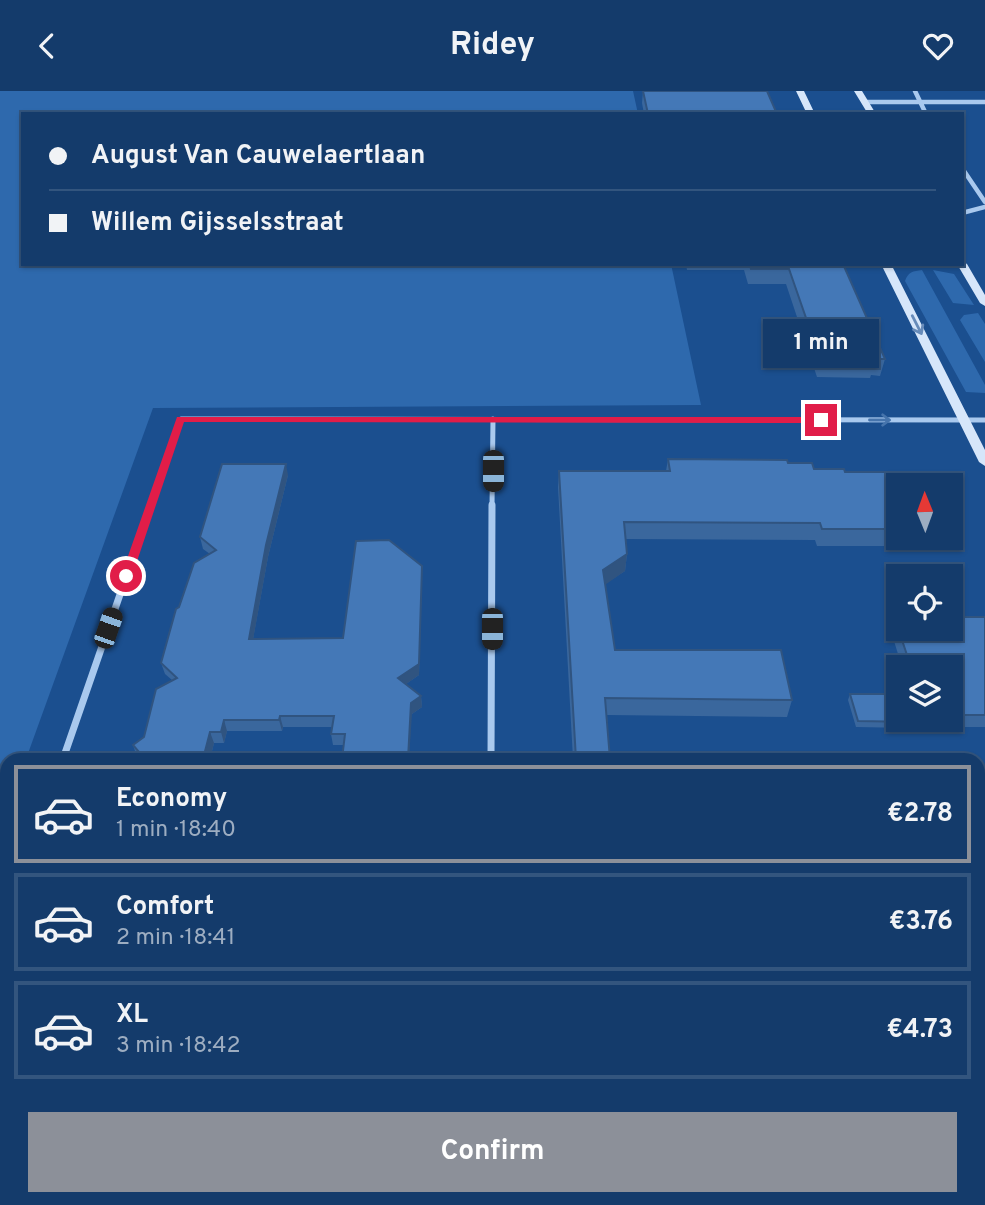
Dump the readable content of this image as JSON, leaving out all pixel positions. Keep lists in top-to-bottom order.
{
  "north": "top",
  "page": {
    "header": "Ridey",
    "banner": ["August Van Cauwelaertlaan", "Willem Gijsselsstraat"],
    "bubble": "1 min",
    "list": [
      {
        "name": "Economy",
        "note": "1 min · 18:40",
        "value": "€2.78"
      },
      {
        "name": "Comfort",
        "note": "2 min · 18:41",
        "value": "€3.76"
      },
      {
        "name": "XL",
        "note": "3 min · 18:42",
        "value": "€4.73"
      }
    ],
    "buttons": "Confirm"
  }
}
